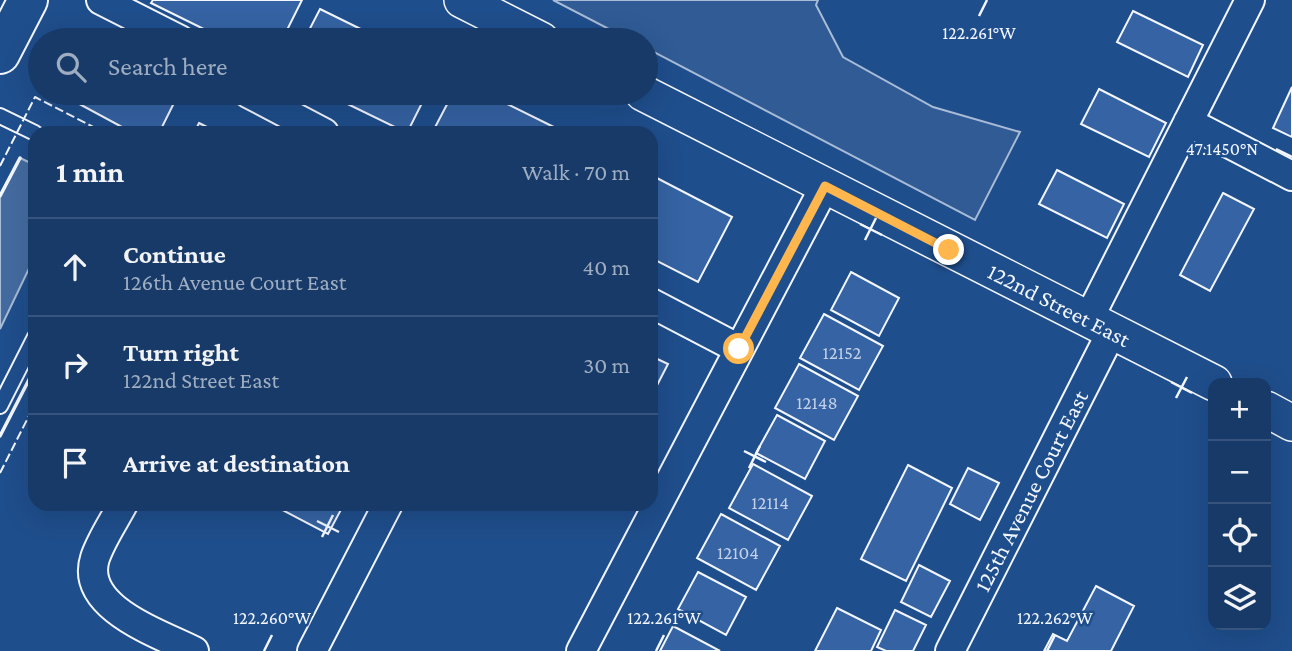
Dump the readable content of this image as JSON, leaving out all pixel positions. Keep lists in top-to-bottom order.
{
  "streets": {
    "street": ["122nd Street East", "125th Avenue Court East"]
  },
  "crossings": [
    ["122nd Street East", "125th Avenue Court East"]
  ],
  "house_numbers": [
    "12152",
    "12148",
    "12114",
    "12104"
  ],
  "page": {
    "search": "Search here",
    "heading": ["1 min", "Walk · 70 m"],
    "list": [
      ["Continue", "126th Avenue Court East", "40 m"],
      ["Turn right", "122nd Street East", "30 m"],
      "Arrive at destination"
    ],
    "map_buttons": ["+", "−"]
  },
  "coordinates": [
    "122.261°W",
    "47.1450°N",
    "122.260°W",
    "122.262°W"
  ]
}
